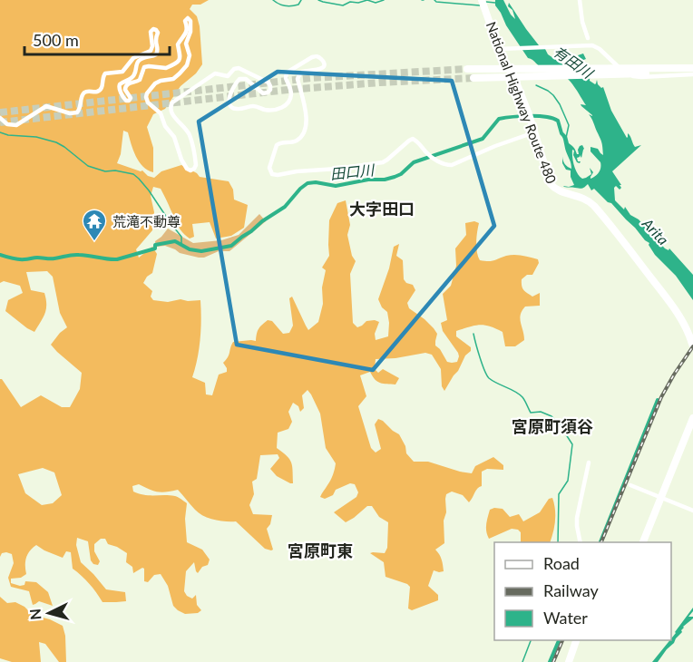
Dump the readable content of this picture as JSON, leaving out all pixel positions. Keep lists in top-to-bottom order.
{
  "streets": {
    "highway": ["National Highway Route 480"]
  },
  "districts": ["大字田口", "宮原町須谷", "宮原町東"],
  "water": ["有田川", "田口川", "Arita"],
  "places": {
    "temple": ["荒滝不動尊"]
  },
  "legend": ["Road", "Railway", "Water"],
  "scale_bar": "500 m",
  "north": "left"
}
